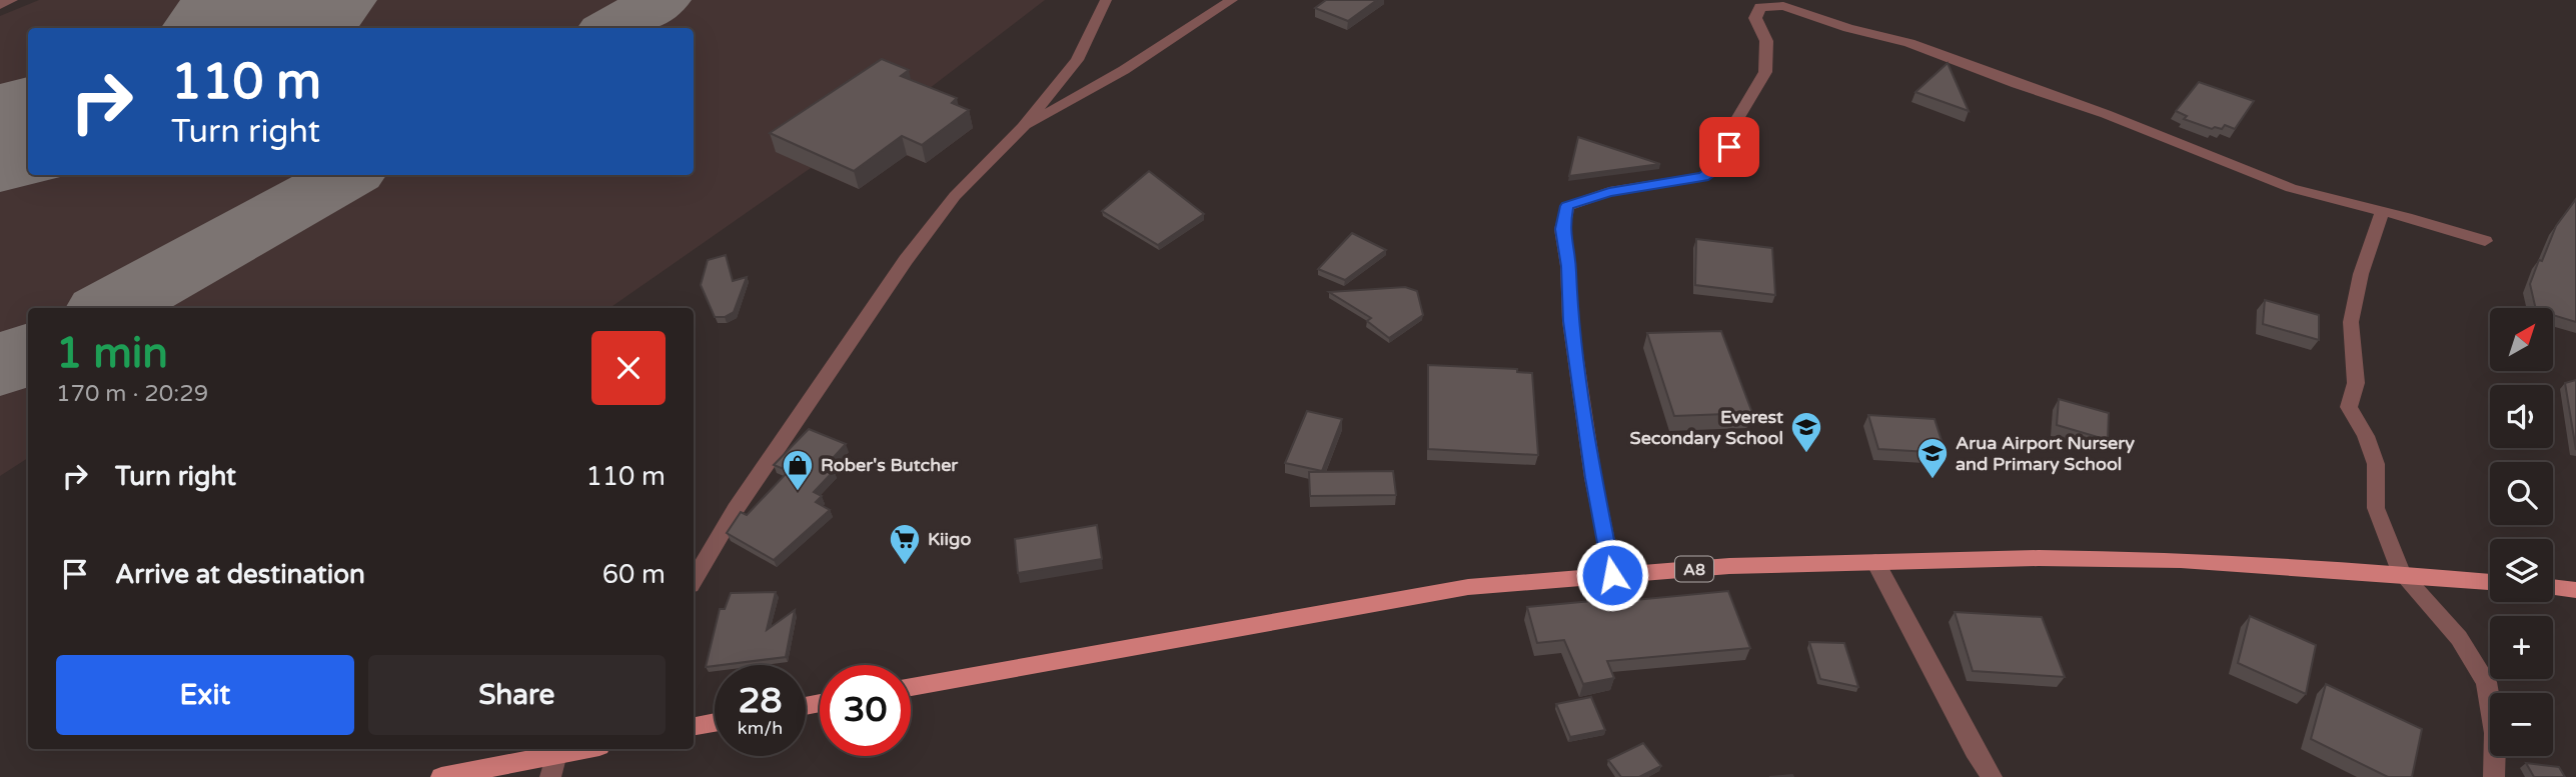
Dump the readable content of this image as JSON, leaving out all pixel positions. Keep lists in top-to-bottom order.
{
  "streets": {
    "main road": ["A8"]
  },
  "places": {
    "school or university": ["Everest Secondary School", "Arua Airport Nursery and Primary School"],
    "shop": ["Rober's Butcher"],
    "supermarket": ["Kiigo"]
  },
  "north": "top right",
  "page": {
    "turn": ["110 m", "Turn right"],
    "map_buttons": ["+", "−"],
    "heading": ["1 min", "170 m · 20:29"],
    "list": [
      {
        "name": "Turn right",
        "value": "110 m"
      },
      {
        "name": "Arrive at destination",
        "value": "60 m"
      }
    ],
    "buttons": ["Exit", "Share"],
    "speed": "28 km/h",
    "limit": "30"
  }
}
